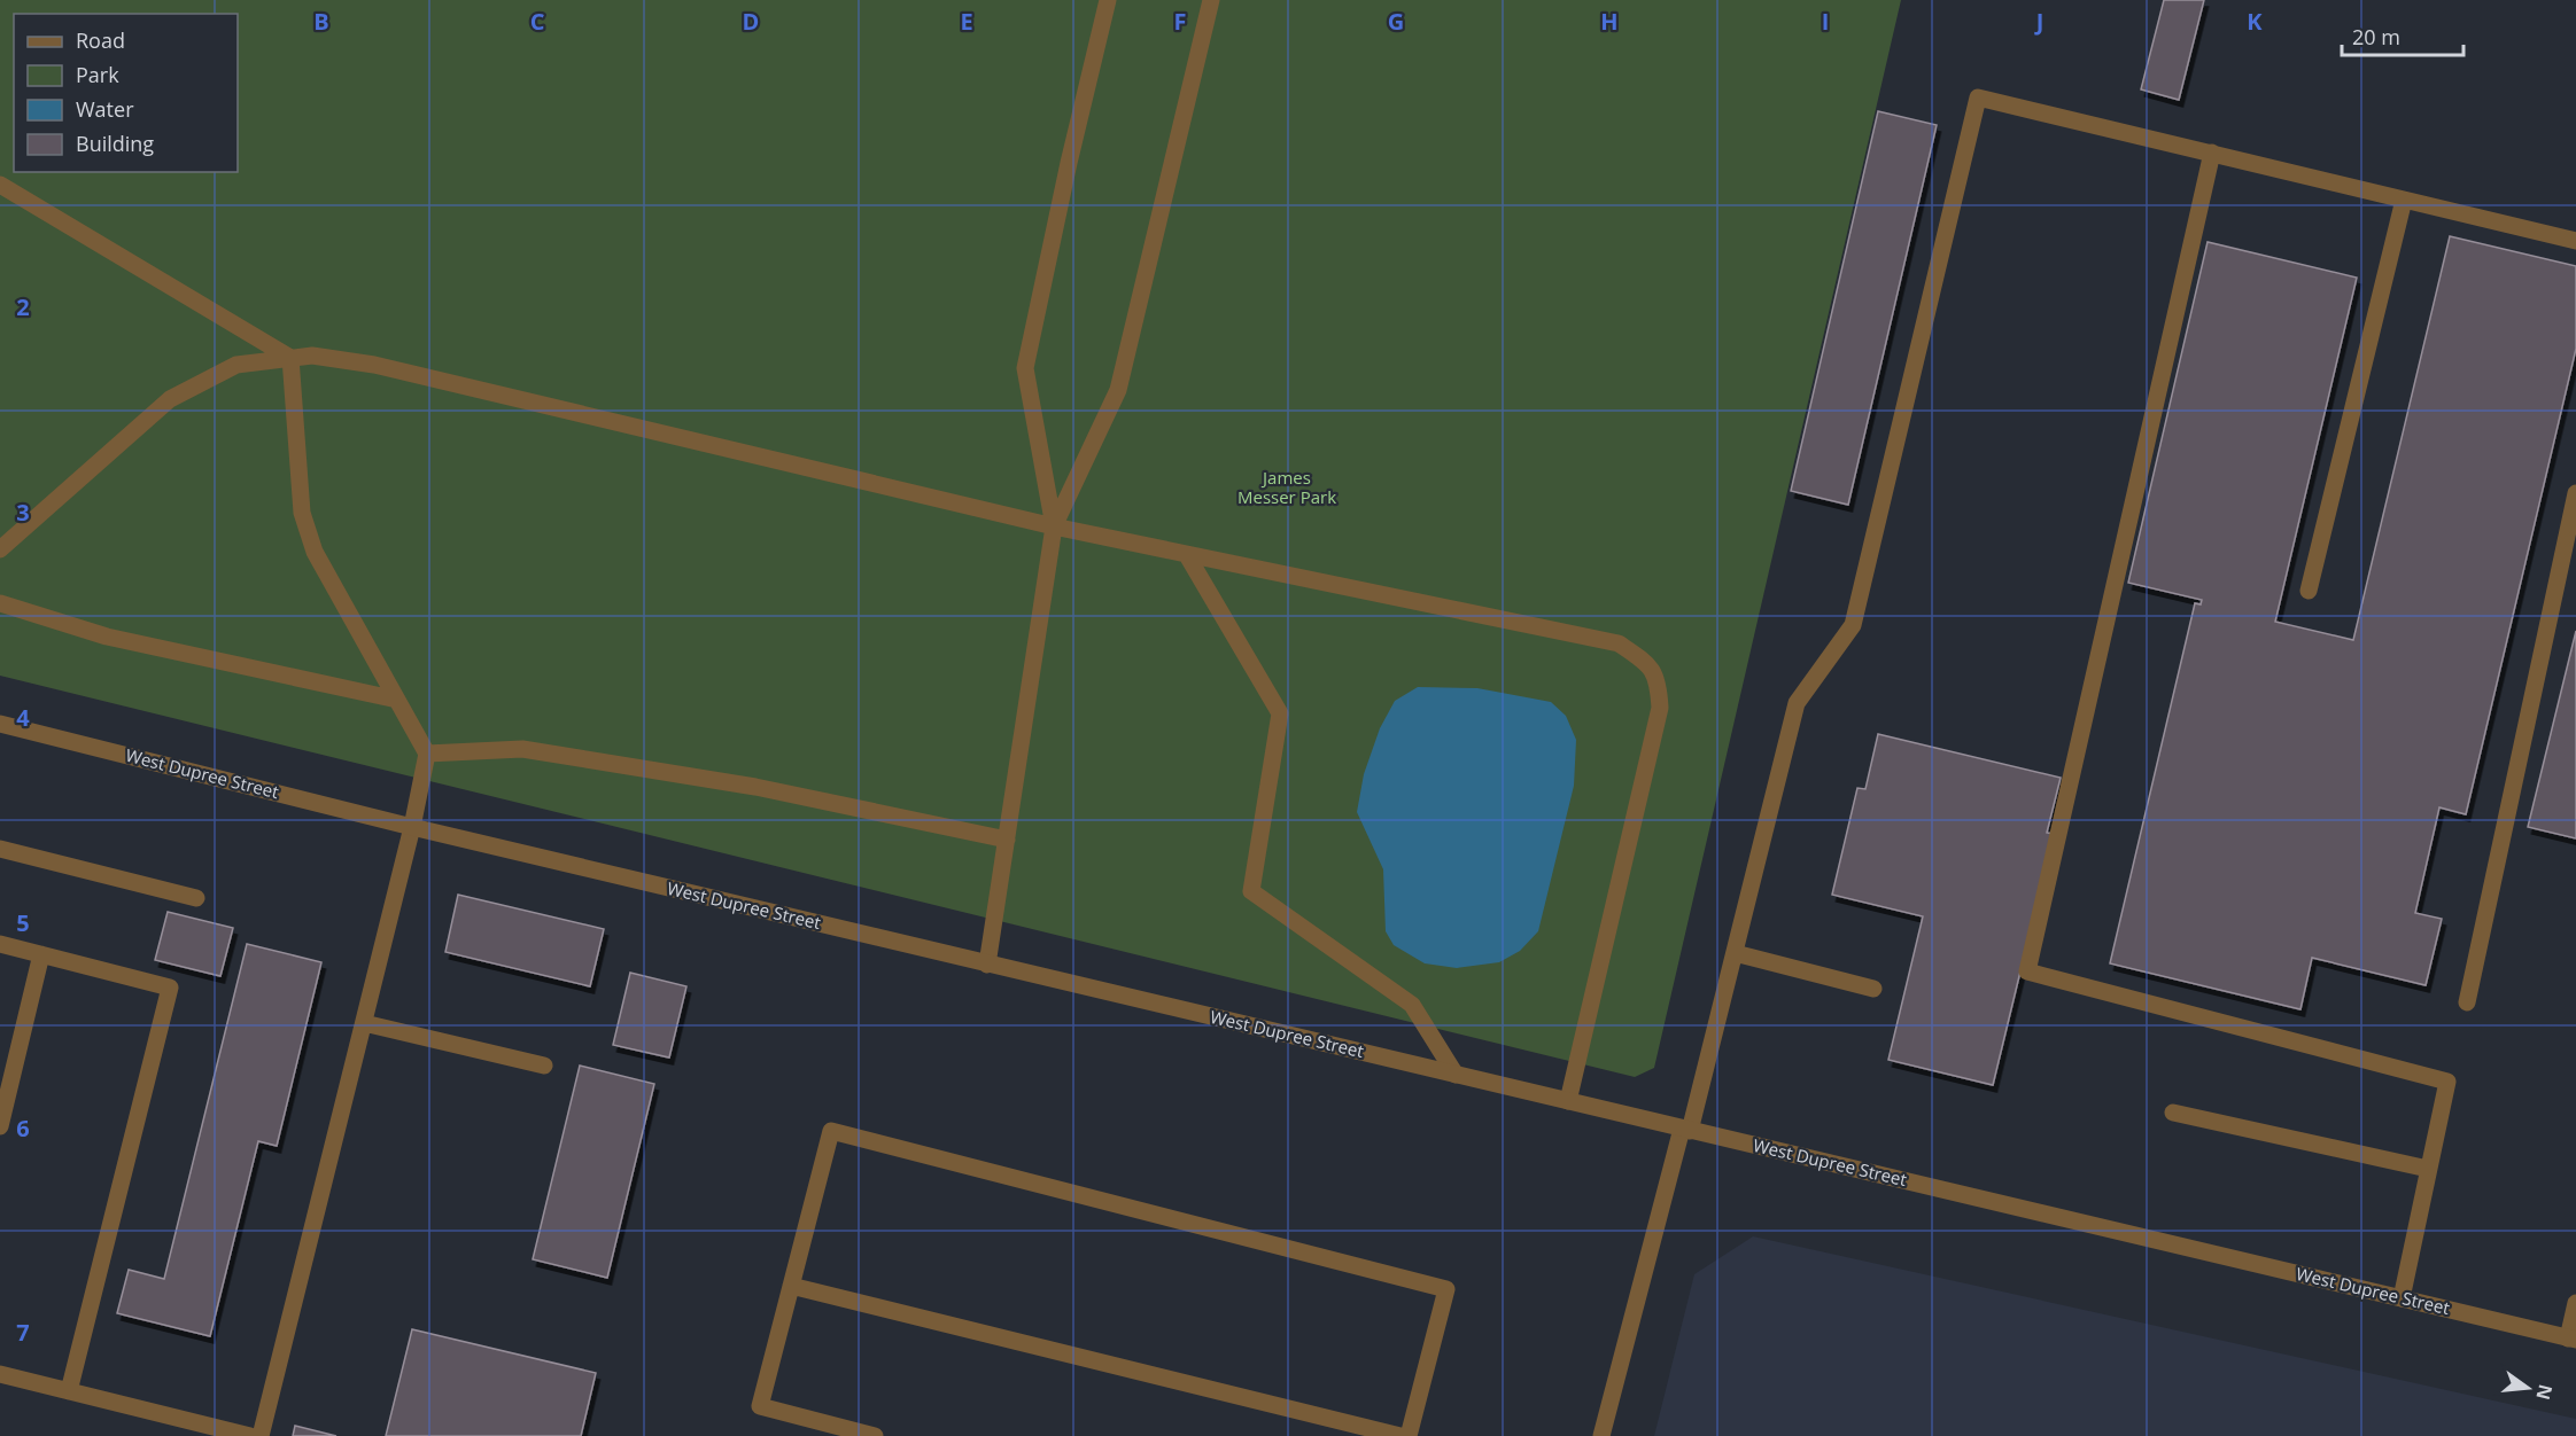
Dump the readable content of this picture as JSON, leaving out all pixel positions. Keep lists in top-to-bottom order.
{
  "streets": {
    "street": ["West Dupree Street"]
  },
  "parks": ["James Messer Park"],
  "legend": [
    "Road",
    "Park",
    "Water",
    "Building"
  ],
  "scale_bar": "20 m",
  "north": "right",
  "grid": {
    "columns": [
      "B",
      "C",
      "D",
      "E",
      "F",
      "G",
      "H",
      "I",
      "J",
      "K"
    ],
    "rows": [
      "2",
      "3",
      "4",
      "5",
      "6",
      "7"
    ]
  }
}
